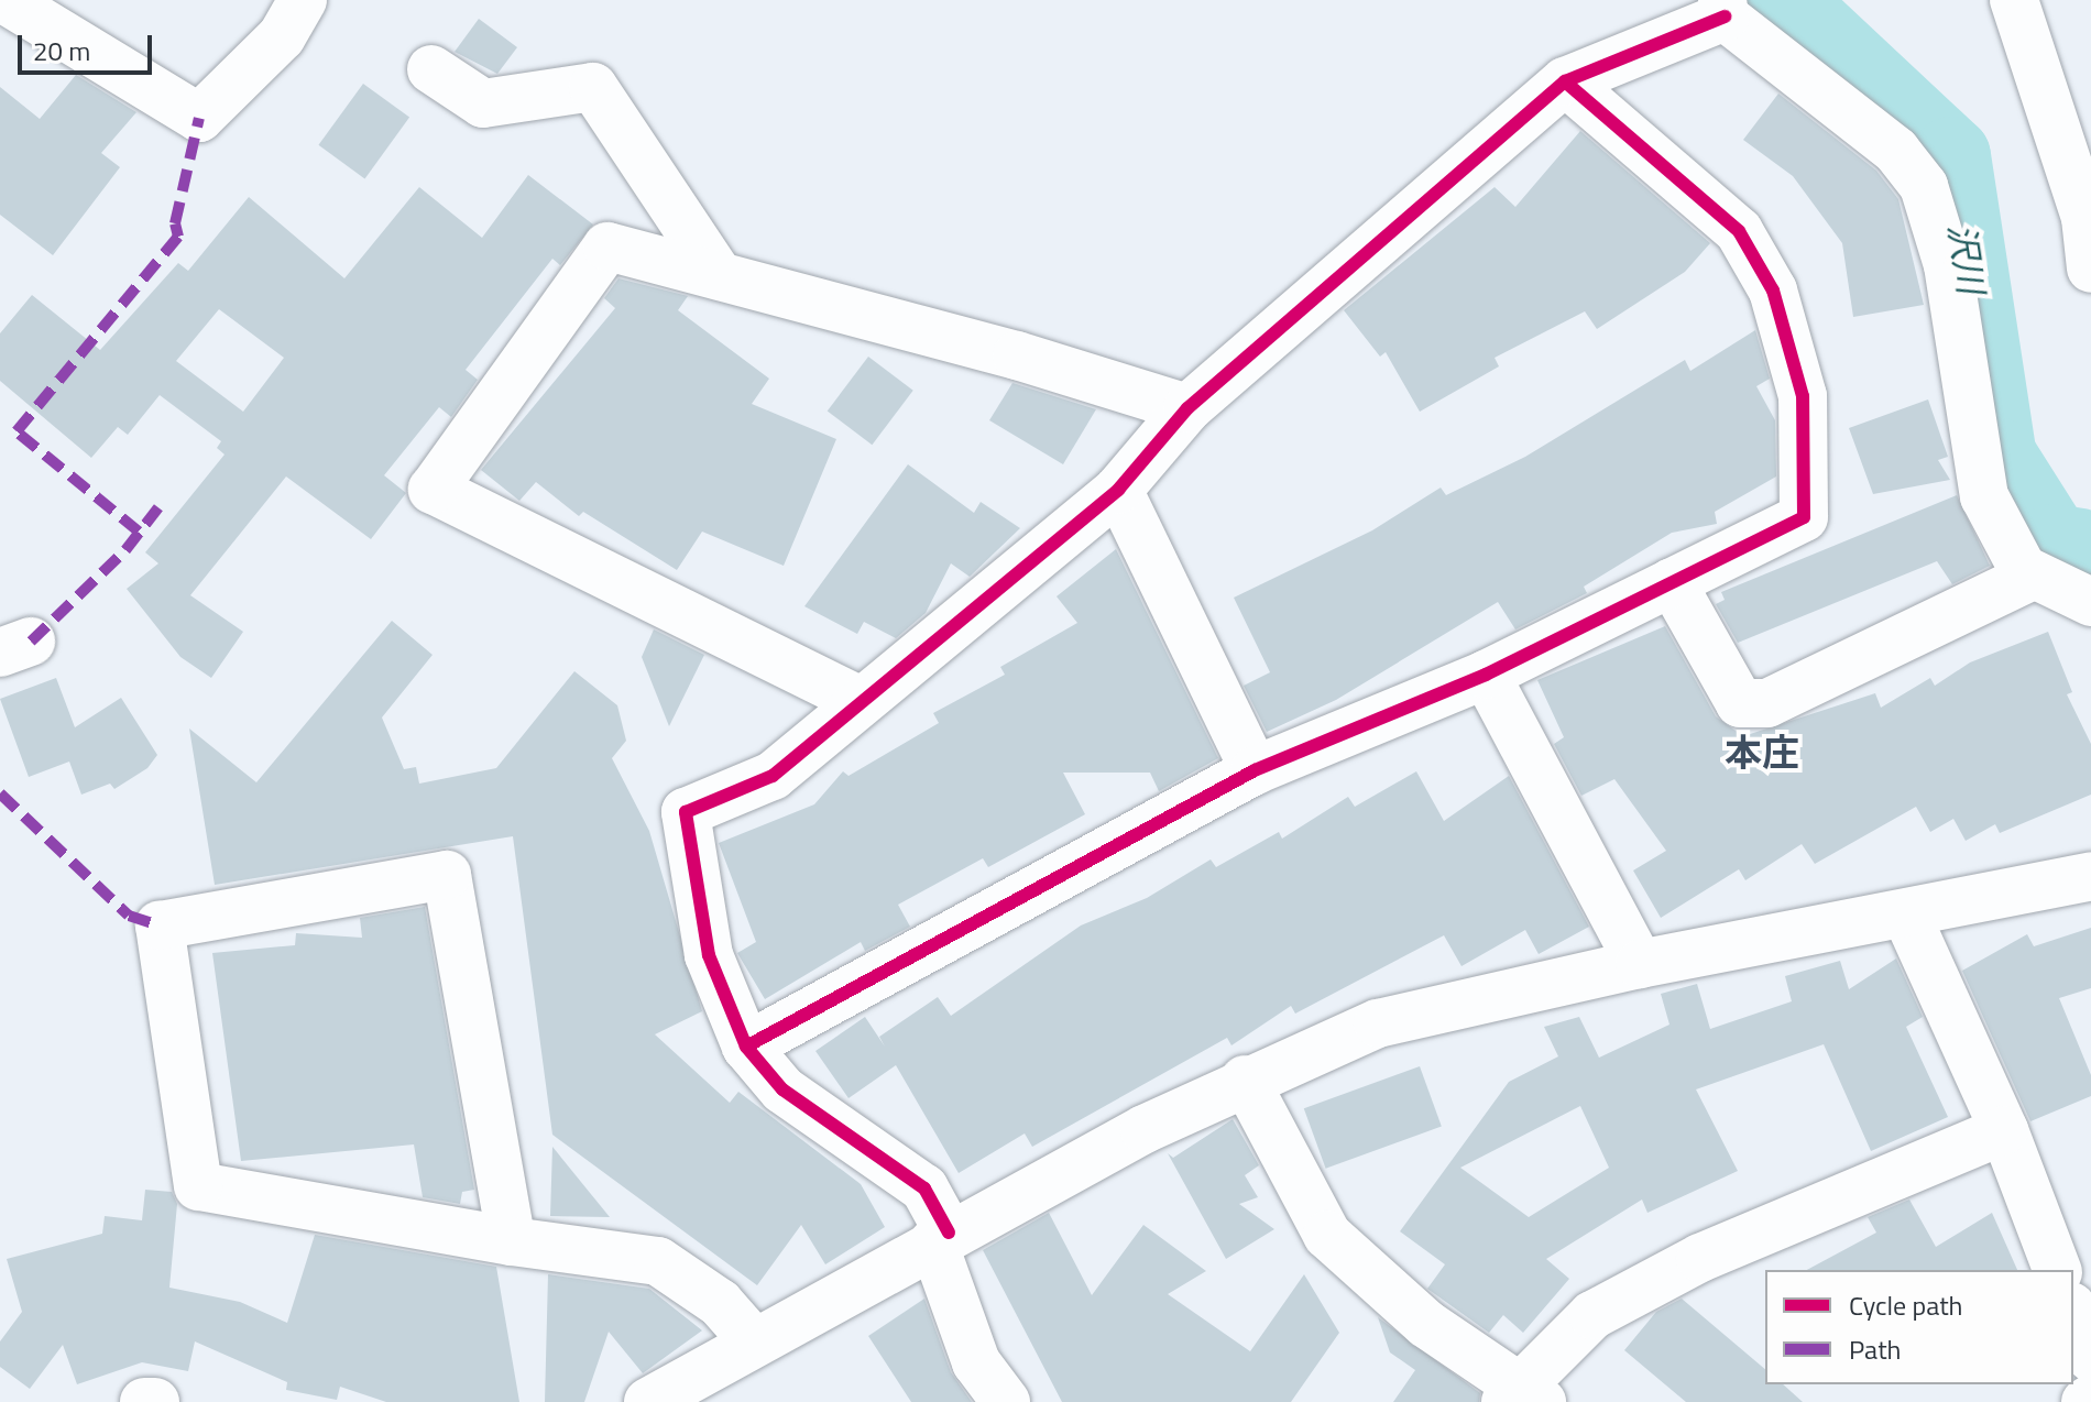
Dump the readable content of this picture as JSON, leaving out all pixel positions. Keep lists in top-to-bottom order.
{
  "districts": ["本庄"],
  "water": ["沢川"],
  "legend": ["Cycle path", "Path"],
  "scale_bar": "20 m"
}
